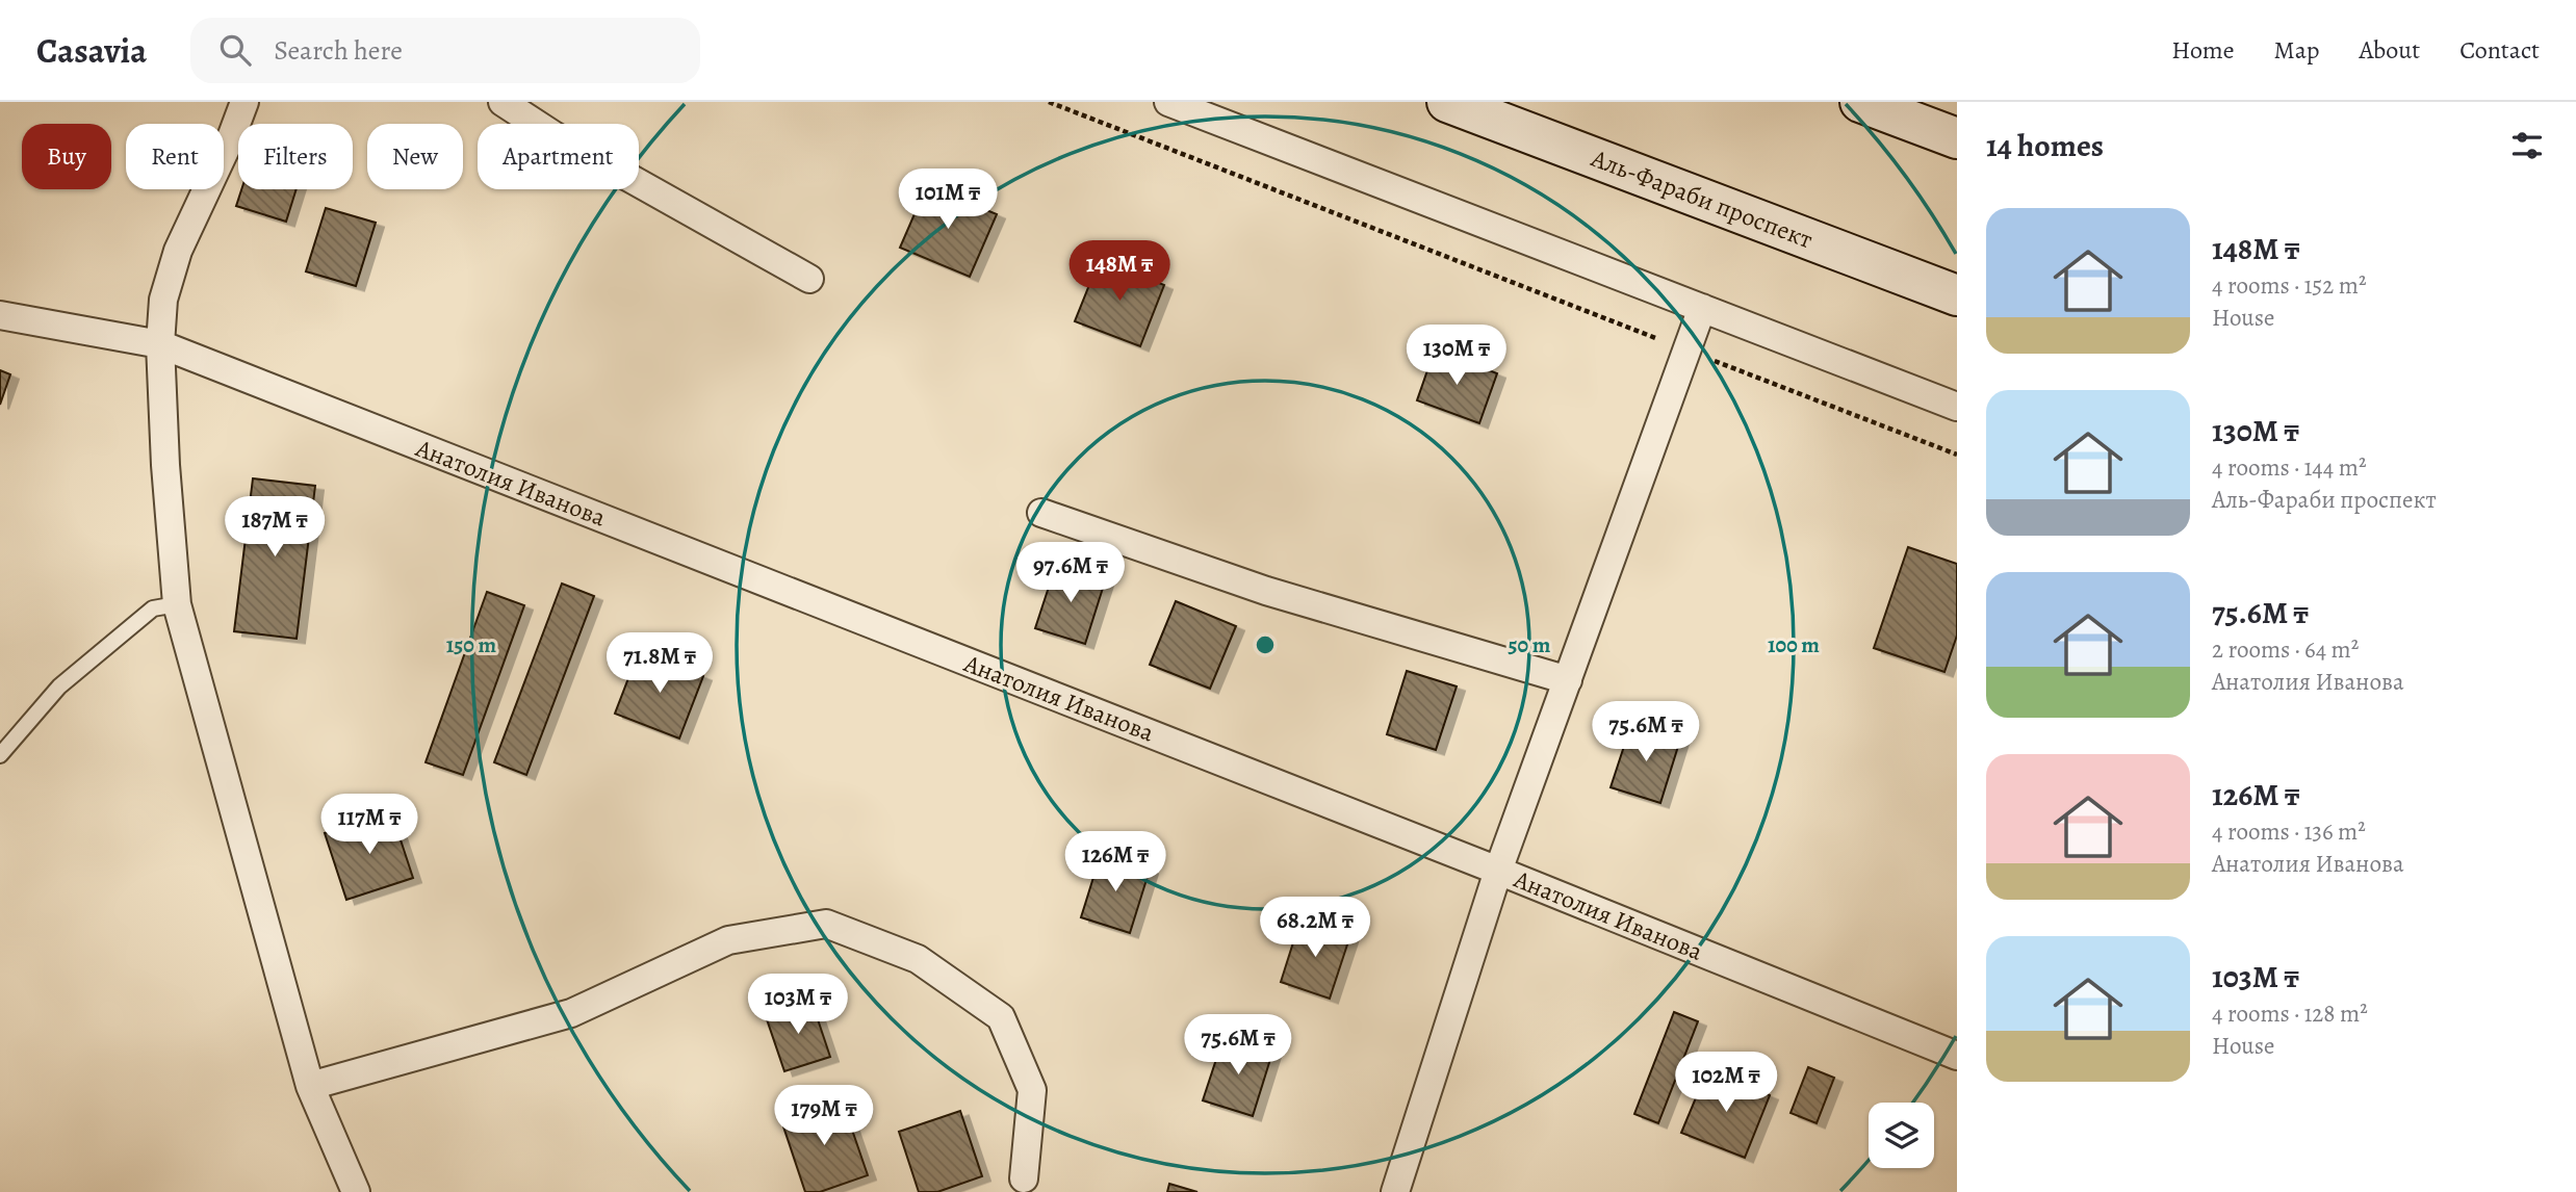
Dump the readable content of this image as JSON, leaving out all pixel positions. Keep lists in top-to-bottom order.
{
  "streets": {
    "street": ["Аль-Фараби проспект", "Анатолия Иванова"]
  },
  "page": {
    "header": "Casavia",
    "search": "Search here",
    "nav": [
      "Home",
      "Map",
      "About",
      "Contact"
    ],
    "heading": "14 homes",
    "chip": [
      "Buy",
      "Rent",
      "Filters",
      "New",
      "Apartment"
    ],
    "price": [
      "101M ₸",
      "148M ₸",
      "130M ₸",
      "187M ₸",
      "97.6M ₸",
      "71.8M ₸",
      "75.6M ₸",
      "117M ₸",
      "126M ₸",
      "68.2M ₸",
      "103M ₸",
      "75.6M ₸",
      "102M ₸",
      "179M ₸"
    ],
    "list": [
      {
        "name": "148M ₸",
        "note": "4 rooms · 152 m² · House"
      },
      {
        "name": "130M ₸",
        "note": "4 rooms · 144 m² · Аль-Фараби проспект"
      },
      {
        "name": "75.6M ₸",
        "note": "2 rooms · 64 m² · Анатолия Иванова"
      },
      {
        "name": "126M ₸",
        "note": "4 rooms · 136 m² · Анатолия Иванова"
      },
      {
        "name": "103M ₸",
        "note": "4 rooms · 128 m² · House"
      }
    ]
  },
  "rings": ["50 m", "100 m", "150 m"]
}
